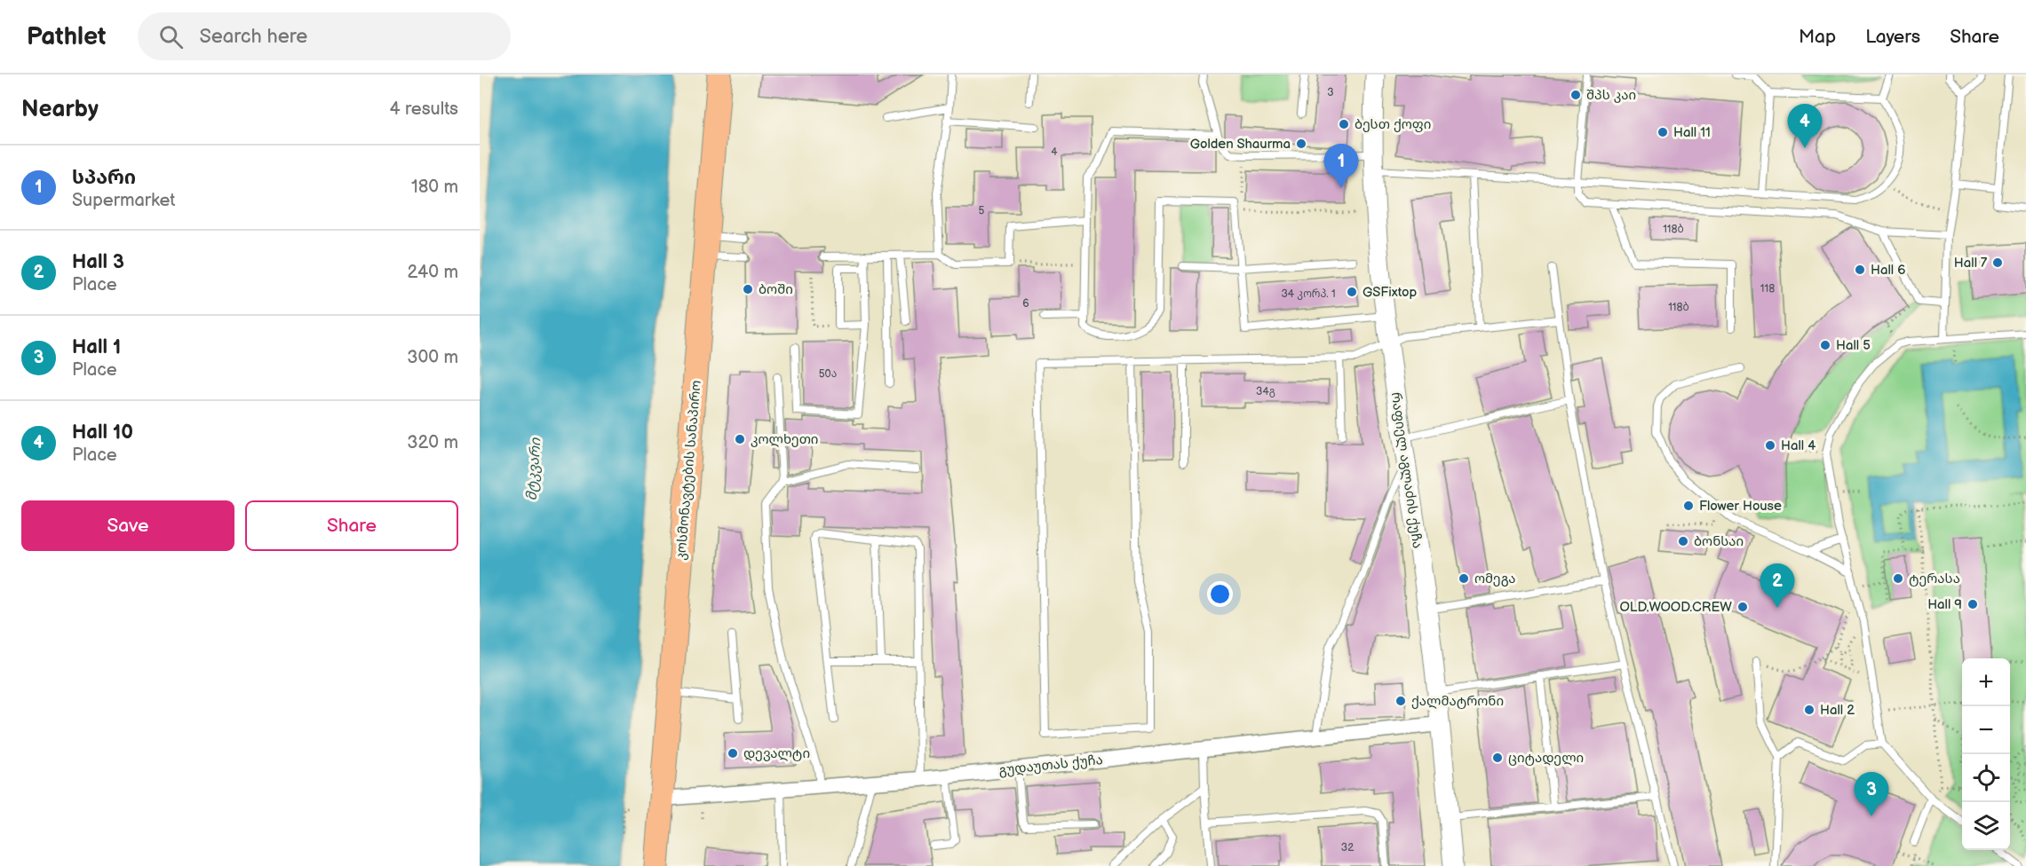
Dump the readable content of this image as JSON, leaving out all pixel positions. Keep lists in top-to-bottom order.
{
  "streets": {
    "main road": ["კოსმონავტების სანაპირო"],
    "street": ["რაფიელ აგლაძის ქუჩა", "გუდაუთას ქუჩა"]
  },
  "crossings": [
    ["კოსმონავტების სანაპირო", "გუდაუთას ქუჩა"],
    ["რაფიელ აგლაძის ქუჩა", "გუდაუთას ქუჩა"]
  ],
  "water": ["მტკვარი"],
  "places": [
    "შპს კაი",
    "ბესთ ქოფი",
    "Hall 11",
    "Golden Shaurma",
    "Hall 7",
    "Hall 6",
    "ბოში",
    "GSFixtop",
    "Hall 5",
    "კოლხეთი",
    "Hall 4",
    "Flower House",
    "ბონსაი",
    "ომეგა",
    "ტერასა",
    "Hall 9",
    "OLD.WOOD.CREW",
    "ქალმატრონი",
    "Hall 2",
    "დევალტი",
    "ციტადელი"
  ],
  "house_numbers": [
    "3",
    "4",
    "5",
    "118ბ",
    "118",
    "34 კორპ. 1",
    "6",
    "118ბ",
    "50ა",
    "34გ",
    "32"
  ],
  "page": {
    "header": "Pathlet",
    "search": "Search here",
    "nav": ["Map", "Layers", "Share"],
    "heading": ["Nearby", "4 results"],
    "pins": [
      "4",
      "1",
      "2",
      "3"
    ],
    "list": [
      {
        "mark": "1",
        "name": "სპარი",
        "note": "Supermarket",
        "value": "180 m"
      },
      {
        "mark": "2",
        "name": "Hall 3",
        "note": "Place",
        "value": "240 m"
      },
      {
        "mark": "3",
        "name": "Hall 1",
        "note": "Place",
        "value": "300 m"
      },
      {
        "mark": "4",
        "name": "Hall 10",
        "note": "Place",
        "value": "320 m"
      }
    ],
    "buttons": ["Save", "Share"],
    "map_buttons": ["+", "−"]
  }
}
